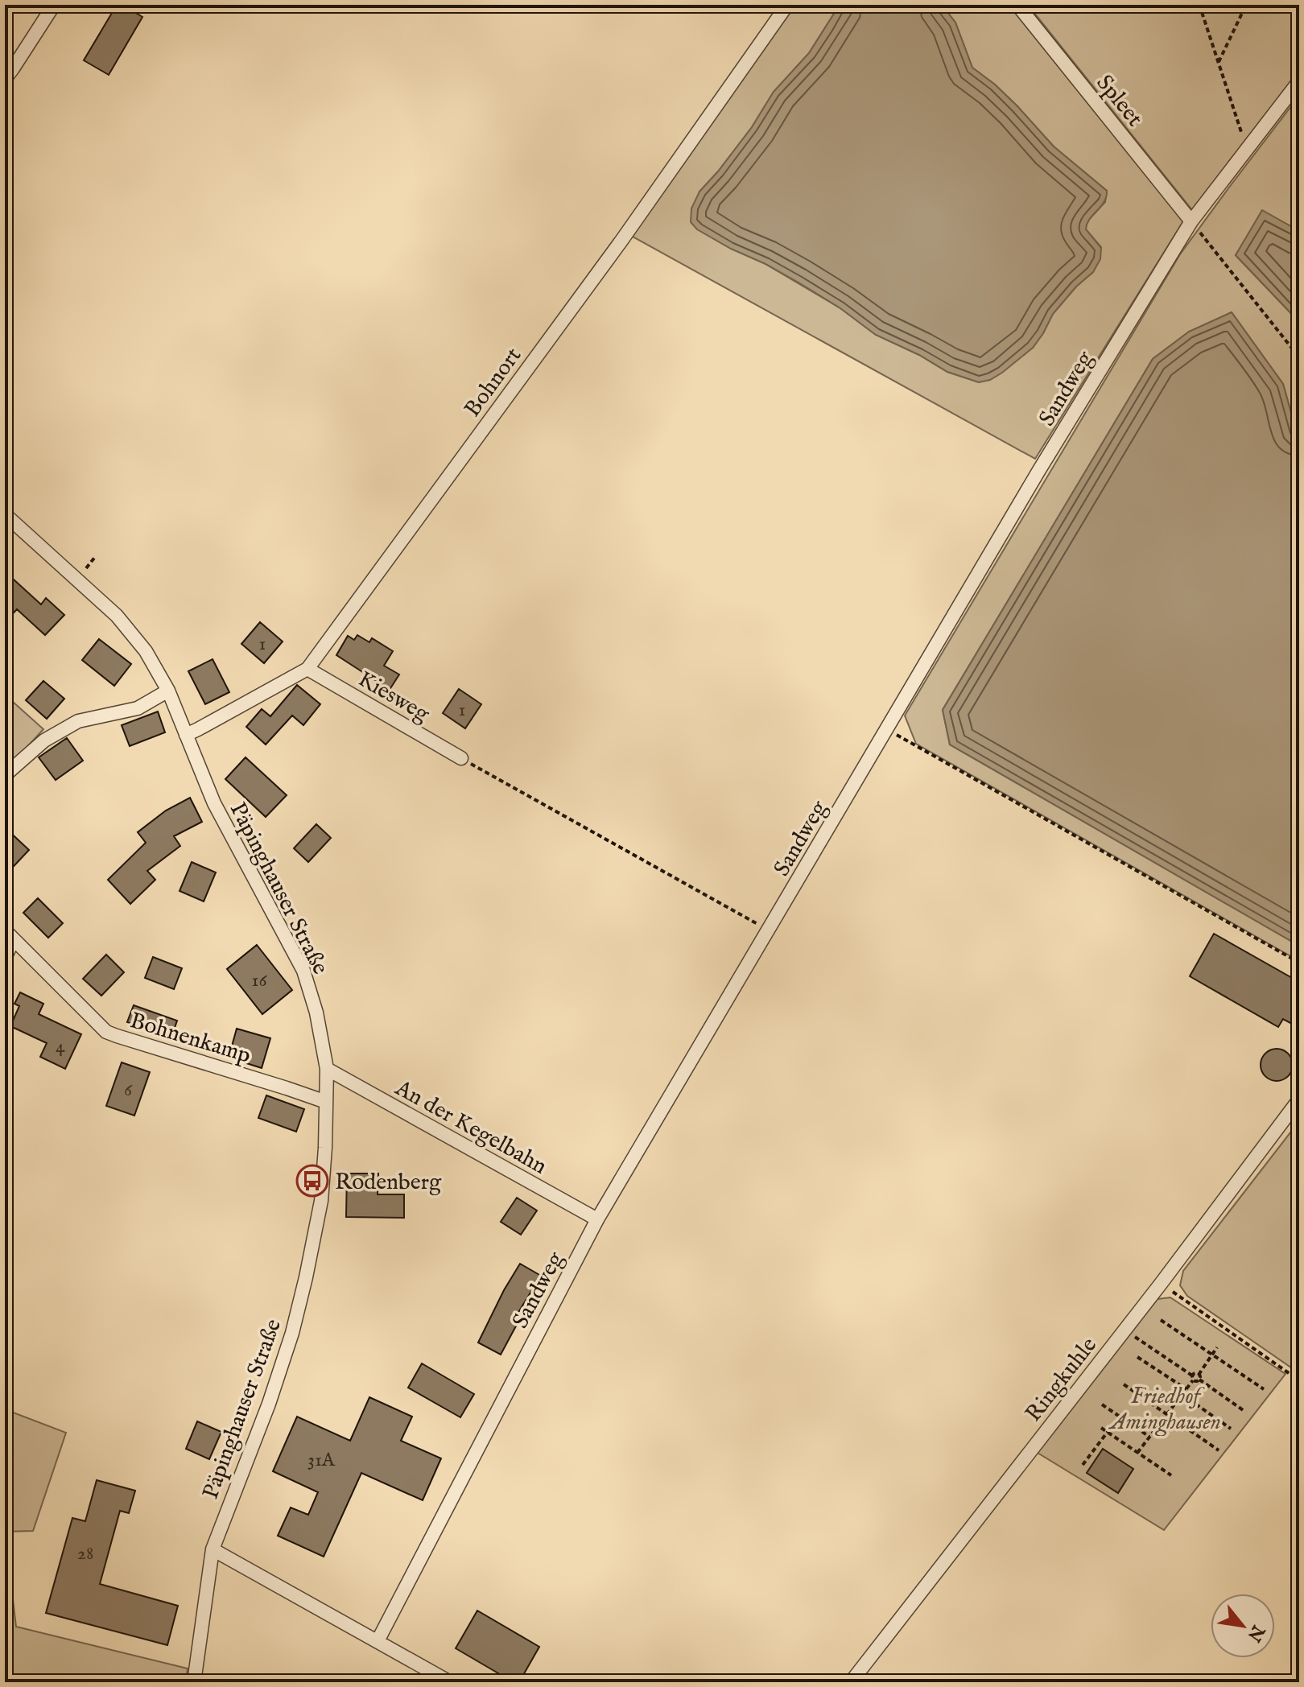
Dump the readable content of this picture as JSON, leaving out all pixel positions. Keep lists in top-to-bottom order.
{
  "streets": {
    "street": [
      "Spleet",
      "Bohnort",
      "Sandweg",
      "Kiesweg",
      "Päpinghauser Straße",
      "Bohnenkamp",
      "An der Kegelbahn",
      "Ringkuhle"
    ]
  },
  "crossings": [
    ["Spleet", "Sandweg"],
    ["Bohnort", "Kiesweg"],
    ["Bohnort", "Päpinghauser Straße"],
    ["Sandweg", "An der Kegelbahn"],
    ["Päpinghauser Straße", "Bohnenkamp"],
    ["Päpinghauser Straße", "An der Kegelbahn"]
  ],
  "parks": ["Friedhof Aminghausen"],
  "places": {
    "bus stop": ["Rodenberg"]
  },
  "house_numbers": [
    "1",
    "1",
    "16",
    "4",
    "6",
    "31A",
    "28"
  ],
  "north": "bottom right"
}
